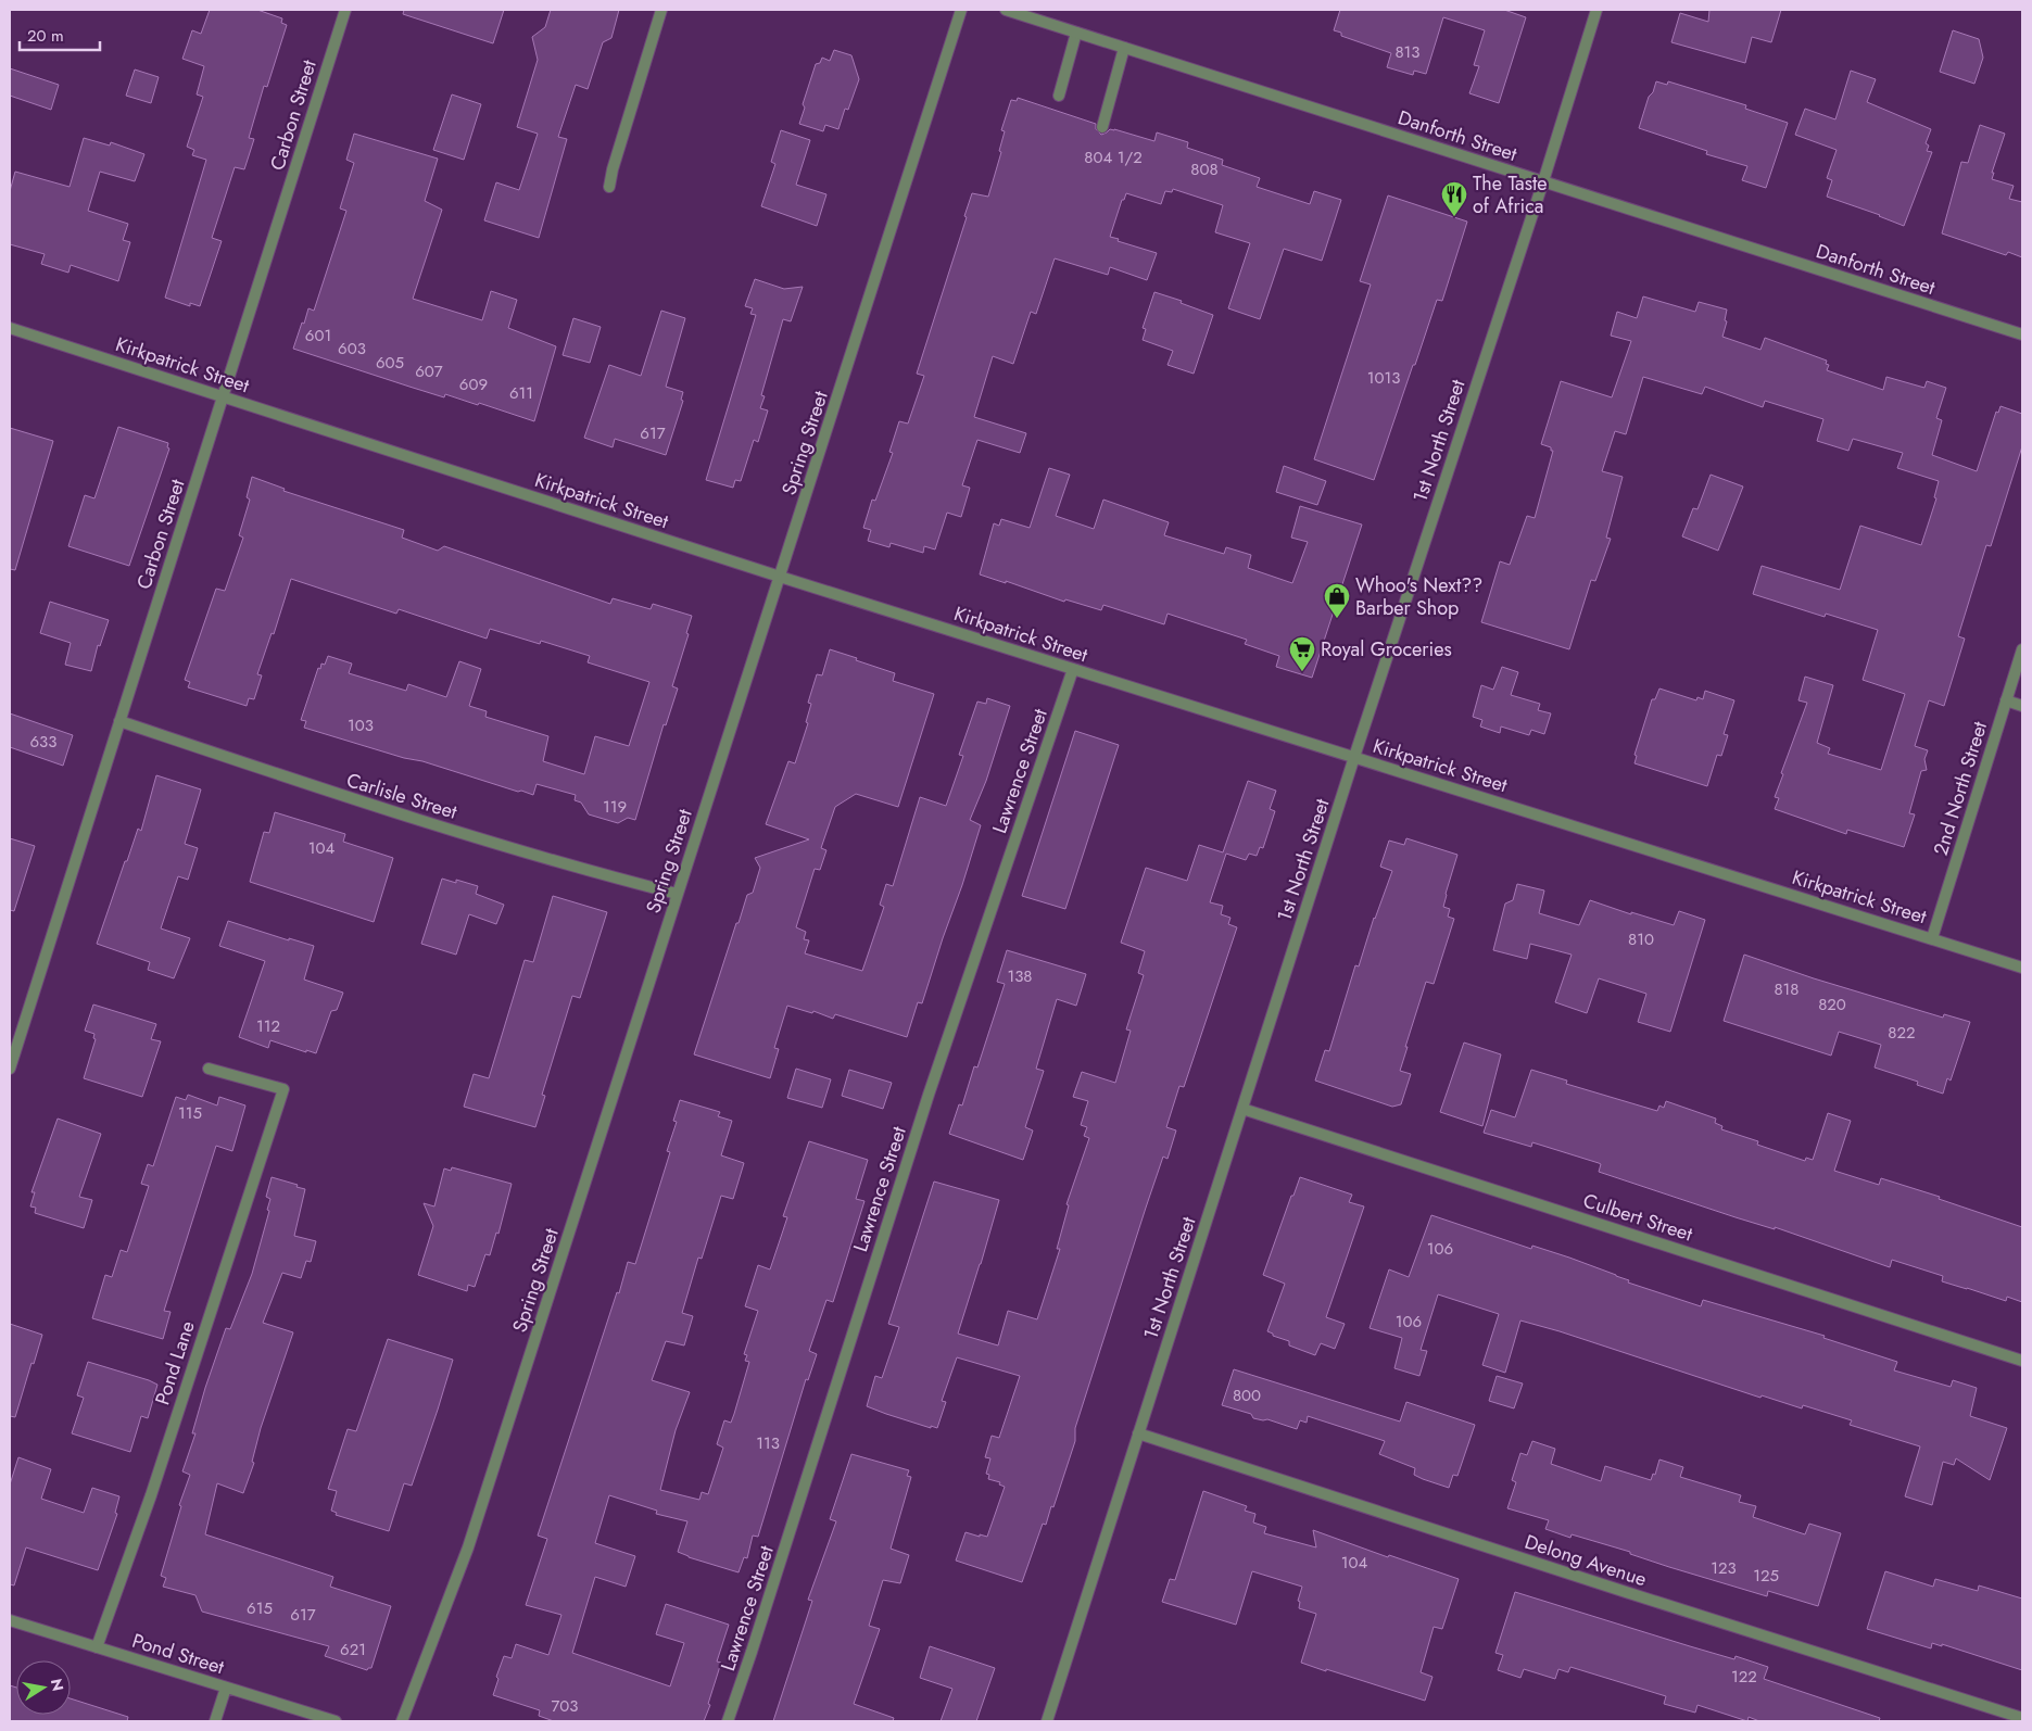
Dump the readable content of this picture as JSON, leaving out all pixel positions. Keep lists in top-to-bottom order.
{
  "streets": {
    "street": [
      "Carbon Street",
      "Danforth Street",
      "Kirkpatrick Street",
      "1st North Street",
      "Spring Street",
      "Lawrence Street",
      "2nd North Street",
      "Carlisle Street",
      "Culbert Street",
      "Pond Lane",
      "Delong Avenue",
      "Pond Street"
    ]
  },
  "crossings": [
    ["Carbon Street", "Kirkpatrick Street"],
    ["Carbon Street", "Carlisle Street"],
    ["Danforth Street", "1st North Street"],
    ["Kirkpatrick Street", "1st North Street"],
    ["Kirkpatrick Street", "Spring Street"],
    ["Kirkpatrick Street", "Lawrence Street"],
    ["Kirkpatrick Street", "2nd North Street"],
    ["1st North Street", "Culbert Street"],
    ["1st North Street", "Delong Avenue"],
    ["Spring Street", "Carlisle Street"],
    ["Pond Lane", "Pond Street"]
  ],
  "places": {
    "restaurant": ["The Taste of Africa"],
    "shop": ["Whoo's Next?? Barber Shop"],
    "supermarket": ["Royal Groceries"]
  },
  "house_numbers": [
    "813",
    "804 1/2",
    "808",
    "601",
    "603",
    "605",
    "607",
    "1013",
    "609",
    "611",
    "617",
    "103",
    "633",
    "119",
    "104",
    "810",
    "138",
    "818",
    "820",
    "112",
    "822",
    "115",
    "106",
    "106",
    "800",
    "113",
    "104",
    "123",
    "125",
    "615",
    "617",
    "621",
    "122",
    "703"
  ],
  "scale_bar": "20 m",
  "north": "right"
}
